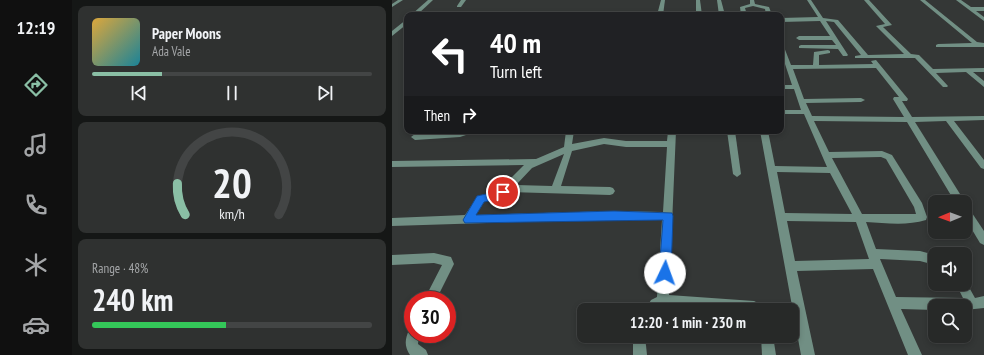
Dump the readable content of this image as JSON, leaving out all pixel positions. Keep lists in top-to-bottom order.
{
  "north": "left",
  "page": {
    "tabs": "12:19",
    "turn": ["40 m", "Turn left"],
    "song": ["Paper Moons", "Ada Vale"],
    "then": "Then",
    "tile": ["Range · 48%", "240 km"],
    "limit": "30",
    "trip": "12:20 · 1 min · 230 m",
    "gauge": ["20", "km/h"]
  }
}
